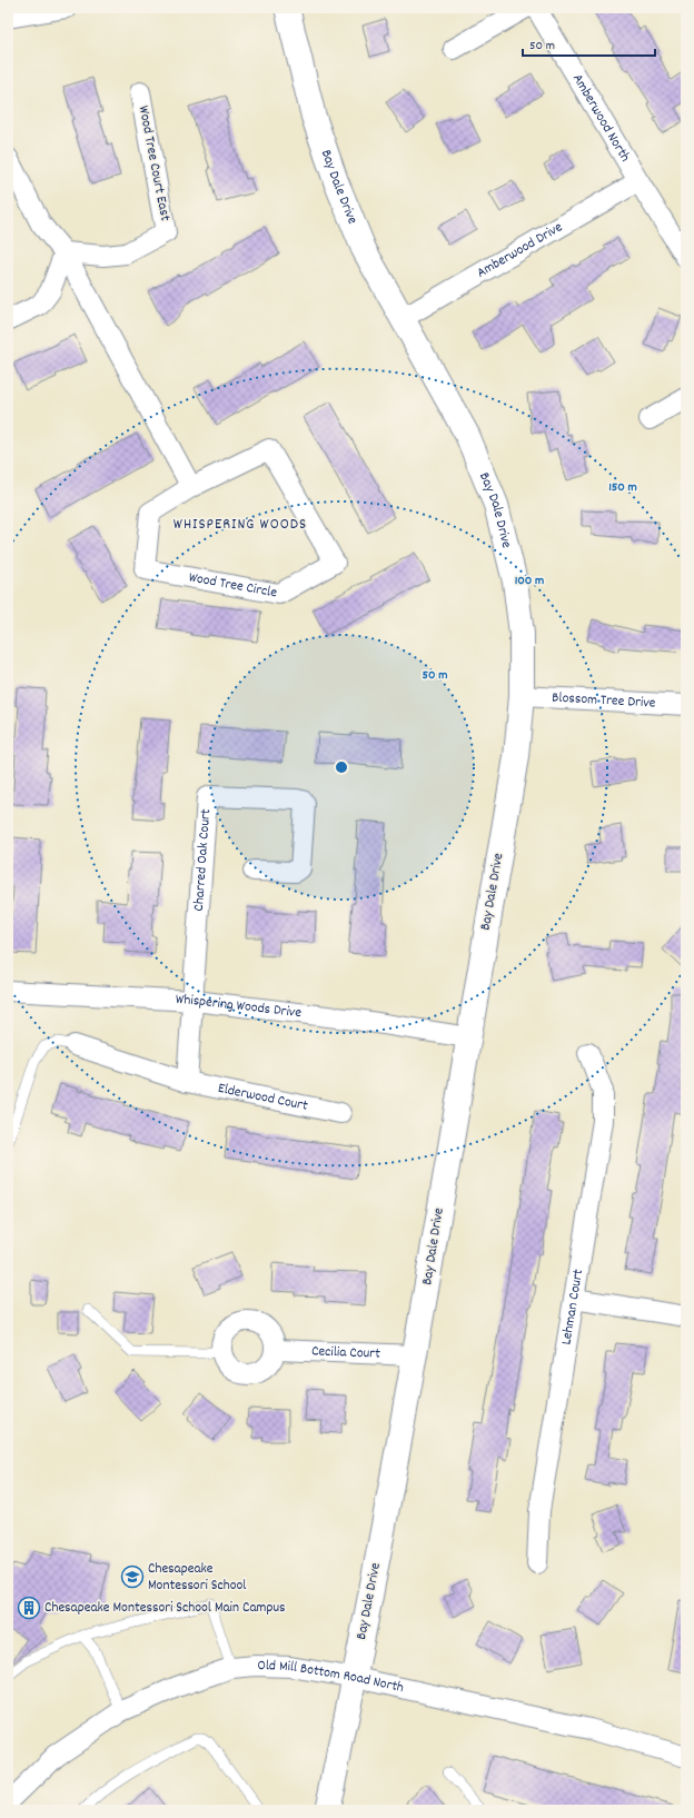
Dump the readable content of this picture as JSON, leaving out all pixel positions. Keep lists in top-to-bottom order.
{
  "streets": {
    "street": [
      "Amberwood North",
      "Wood Tree Court East",
      "Bay Dale Drive",
      "Amberwood Drive",
      "Wood Tree Circle",
      "Blossom Tree Drive",
      "Charred Oak Court",
      "Whispering Woods Drive",
      "Elderwood Court",
      "Lehman Court",
      "Cecilia Court",
      "Old Mill Bottom Road North"
    ]
  },
  "crossings": [
    ["Amberwood North", "Amberwood Drive"],
    ["Bay Dale Drive", "Amberwood Drive"],
    ["Bay Dale Drive", "Blossom Tree Drive"],
    ["Bay Dale Drive", "Whispering Woods Drive"],
    ["Bay Dale Drive", "Cecilia Court"],
    ["Bay Dale Drive", "Old Mill Bottom Road North"],
    ["Charred Oak Court", "Whispering Woods Drive"]
  ],
  "districts": ["WHISPERING WOODS"],
  "places": {
    "school or university": ["Chesapeake Montessori School"],
    "building": ["Chesapeake Montessori School Main Campus"]
  },
  "scale_bar": "50 m",
  "rings": ["150 m", "100 m", "50 m"]
}
